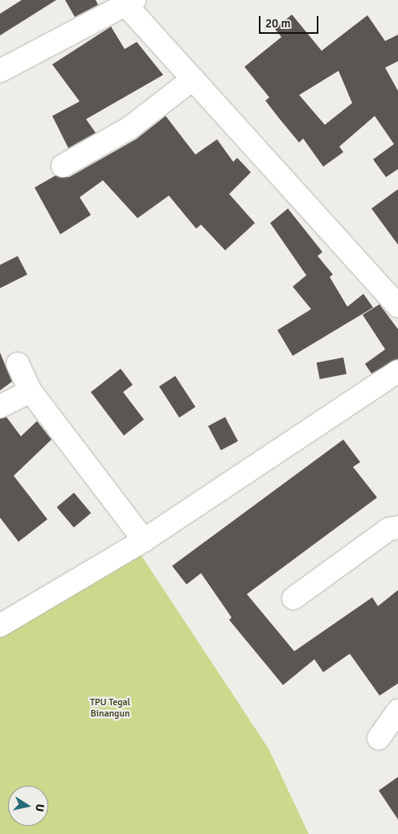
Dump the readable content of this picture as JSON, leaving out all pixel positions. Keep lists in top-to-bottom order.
{
  "parks": ["TPU Tegal Binangun"],
  "scale_bar": "20 m",
  "north": "right"
}
